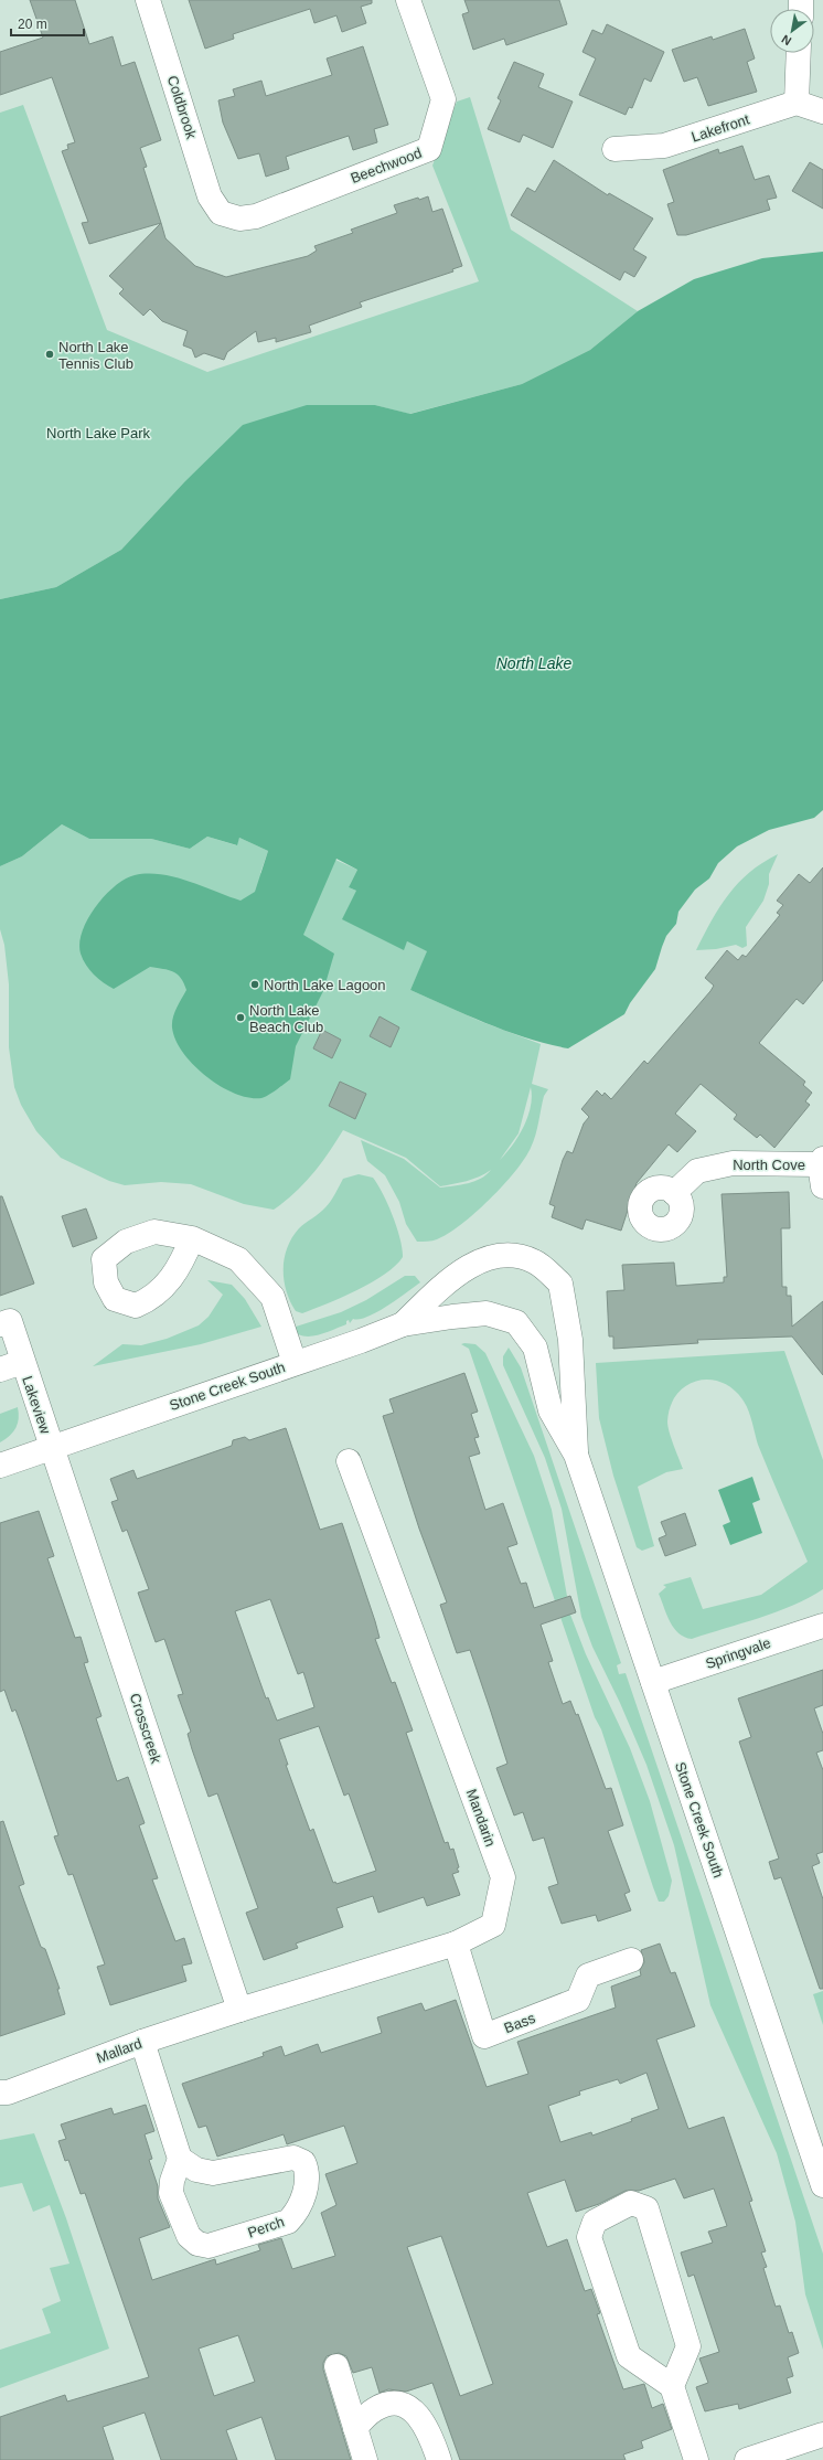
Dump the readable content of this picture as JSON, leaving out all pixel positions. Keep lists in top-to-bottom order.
{
  "streets": {
    "street": [
      "Coldbrook",
      "Lakefront",
      "Beechwood",
      "North Cove",
      "Stone Creek South",
      "Lakeview",
      "Springvale",
      "Crosscreek",
      "Mandarin",
      "Bass",
      "Mallard",
      "Perch"
    ]
  },
  "crossings": [
    ["Coldbrook", "Beechwood"],
    ["Stone Creek South", "Lakeview"],
    ["Stone Creek South", "Springvale"],
    ["Stone Creek South", "Crosscreek"],
    ["Lakeview", "Crosscreek"],
    ["Crosscreek", "Mandarin"],
    ["Crosscreek", "Mallard"],
    ["Mandarin", "Bass"],
    ["Mandarin", "Mallard"]
  ],
  "water": ["North Lake"],
  "parks": ["North Lake Park"],
  "places": ["North Lake Tennis Club", "North Lake Lagoon", "North Lake Beach Club"],
  "scale_bar": "20 m",
  "north": "bottom left"
}
